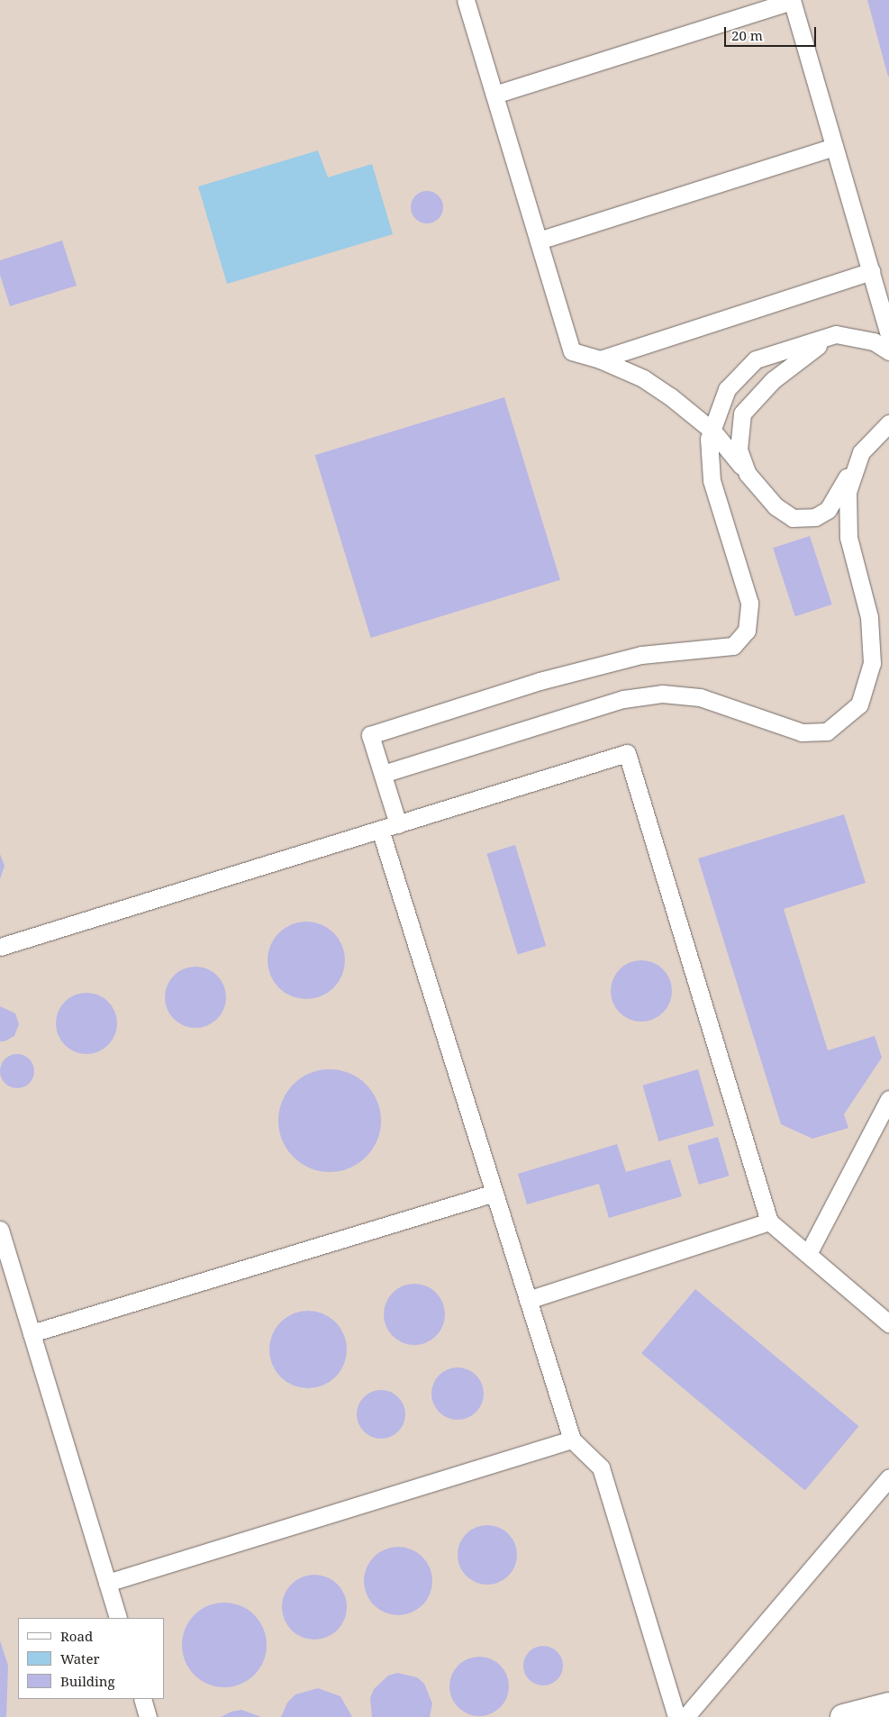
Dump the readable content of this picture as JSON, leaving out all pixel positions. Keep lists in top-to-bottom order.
{
  "legend": ["Road", "Water", "Building"],
  "scale_bar": "20 m"
}
